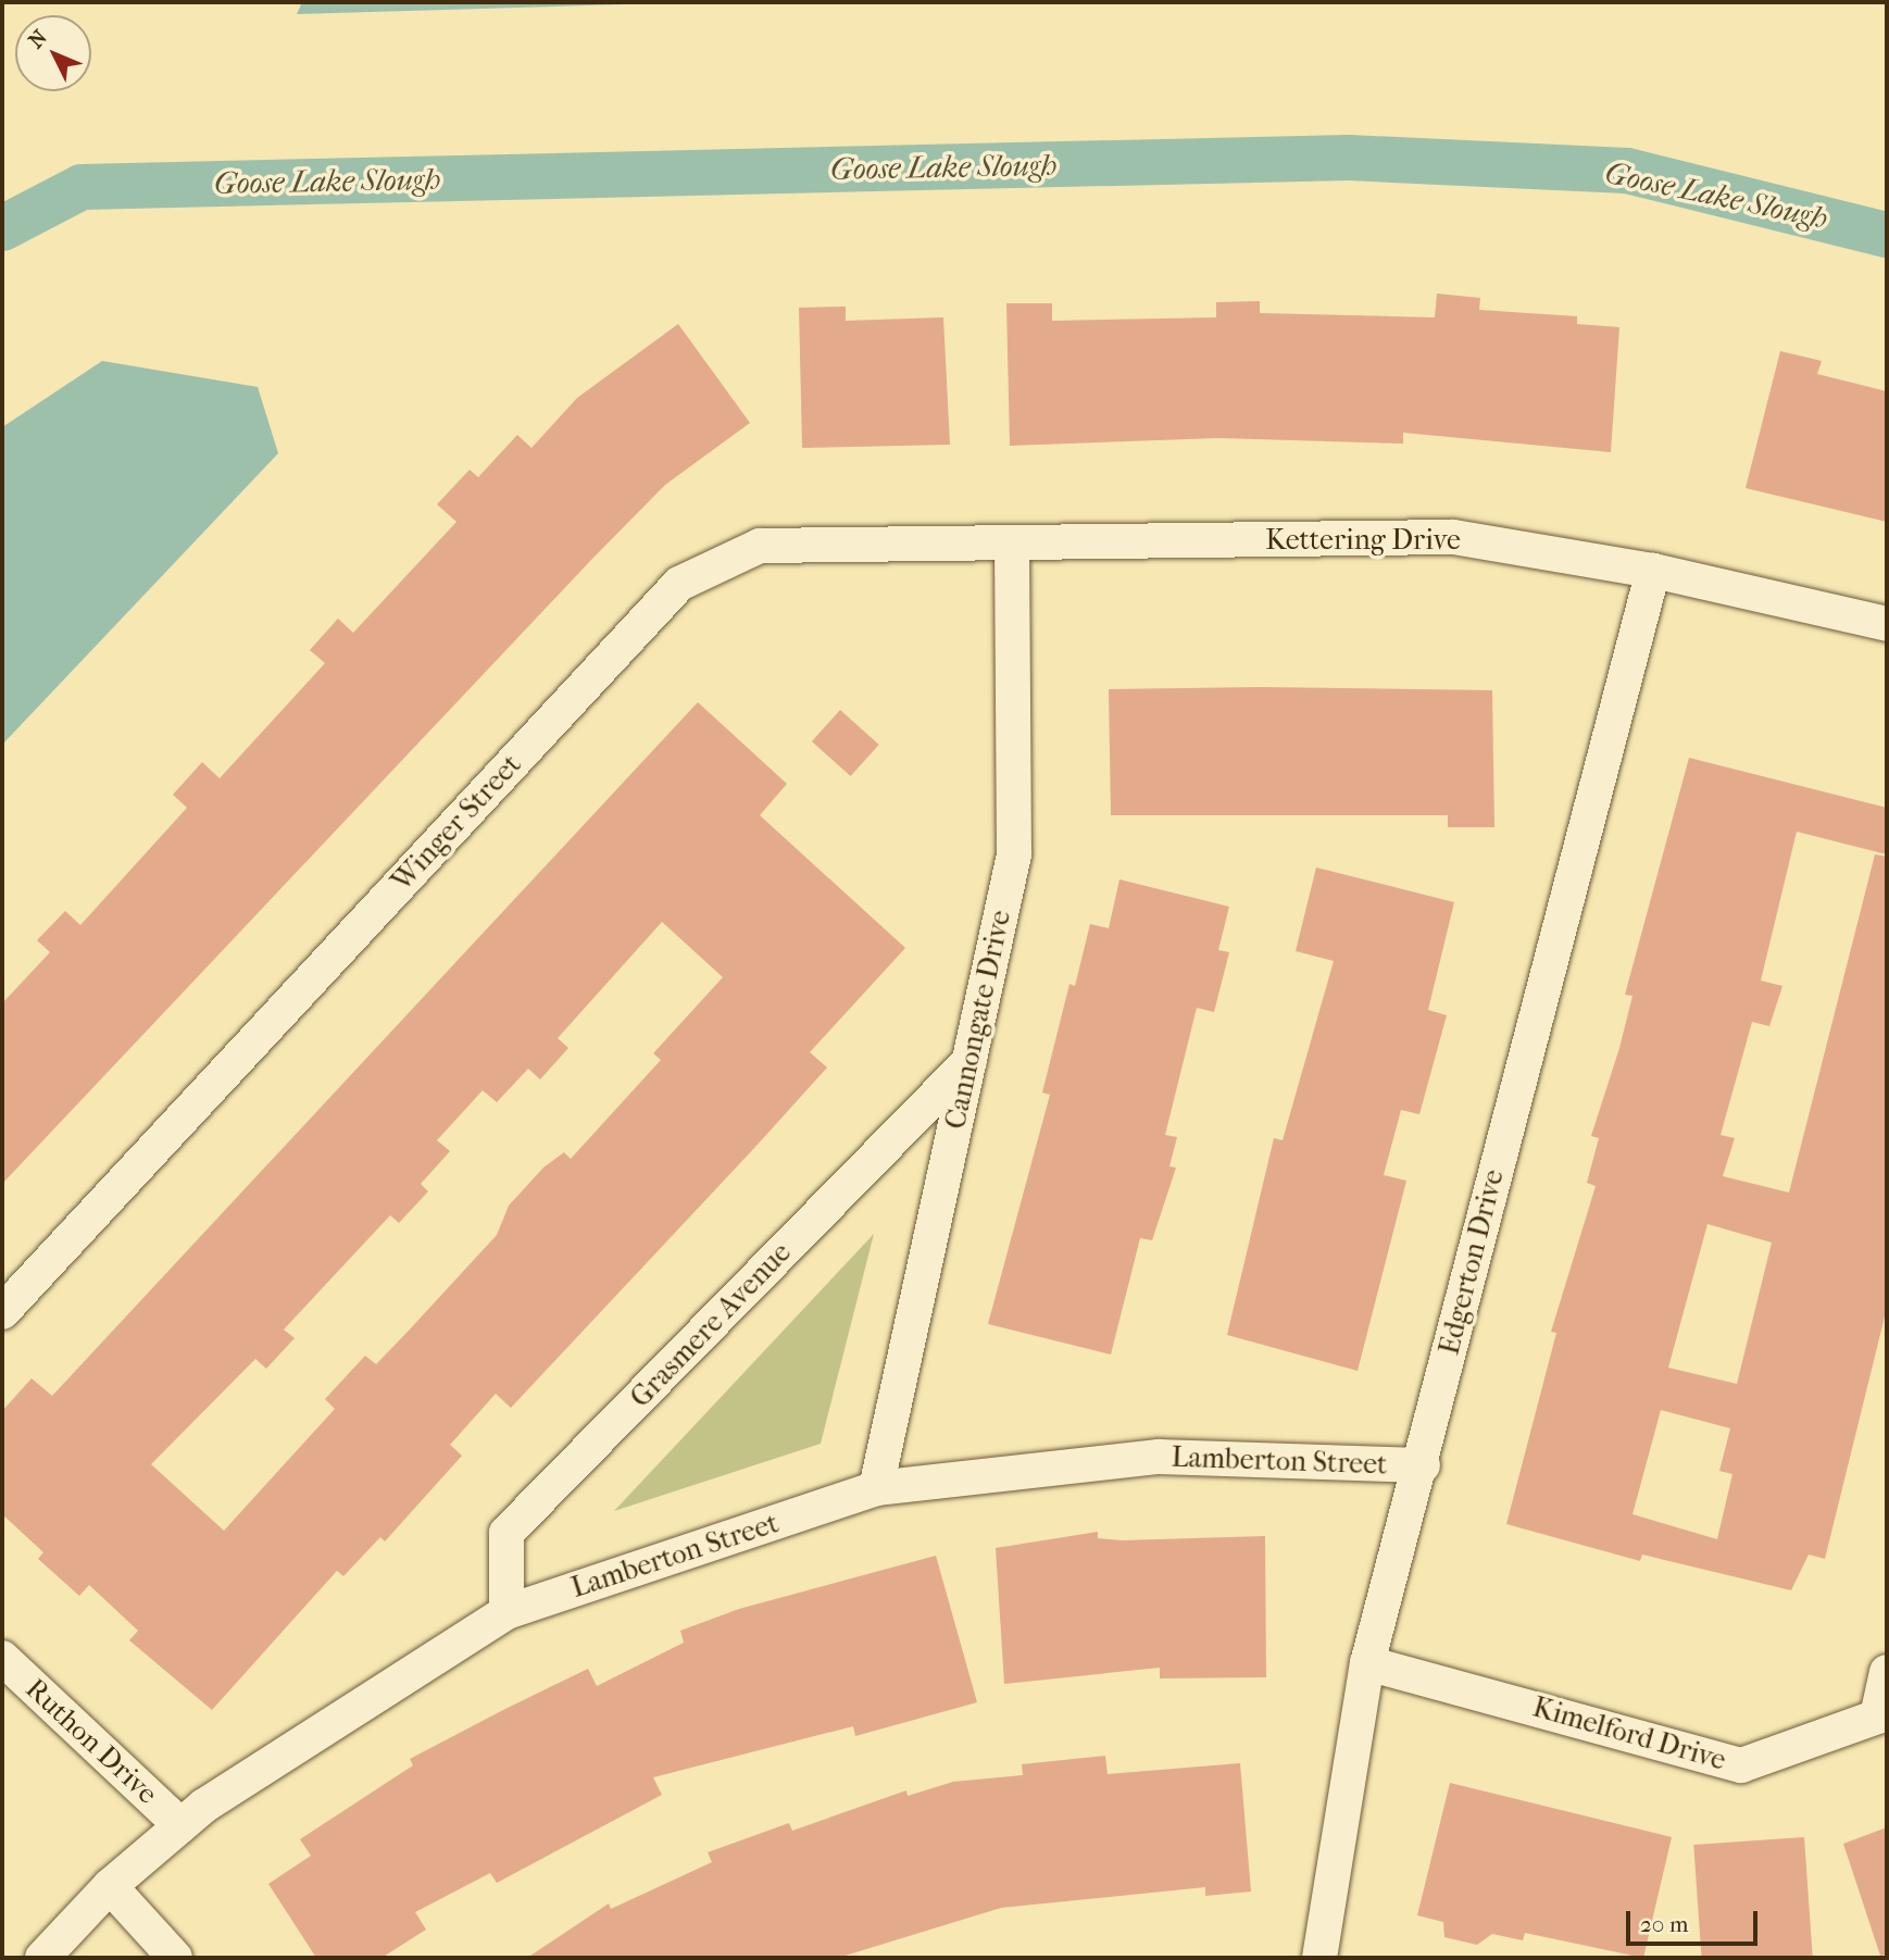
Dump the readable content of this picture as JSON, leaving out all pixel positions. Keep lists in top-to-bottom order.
{
  "streets": {
    "street": [
      "Kettering Drive",
      "Winger Street",
      "Cannongate Drive",
      "Edgerton Drive",
      "Grasmere Avenue",
      "Lamberton Street",
      "Kimelford Drive",
      "Ruthon Drive"
    ]
  },
  "crossings": [
    ["Kettering Drive", "Winger Street"],
    ["Kettering Drive", "Cannongate Drive"],
    ["Kettering Drive", "Edgerton Drive"],
    ["Winger Street", "Cannongate Drive"],
    ["Cannongate Drive", "Grasmere Avenue"],
    ["Cannongate Drive", "Lamberton Street"],
    ["Edgerton Drive", "Lamberton Street"],
    ["Edgerton Drive", "Kimelford Drive"],
    ["Grasmere Avenue", "Lamberton Street"],
    ["Lamberton Street", "Ruthon Drive"]
  ],
  "water": ["Goose Lake Slough"],
  "scale_bar": "20 m",
  "north": "top left"
}
